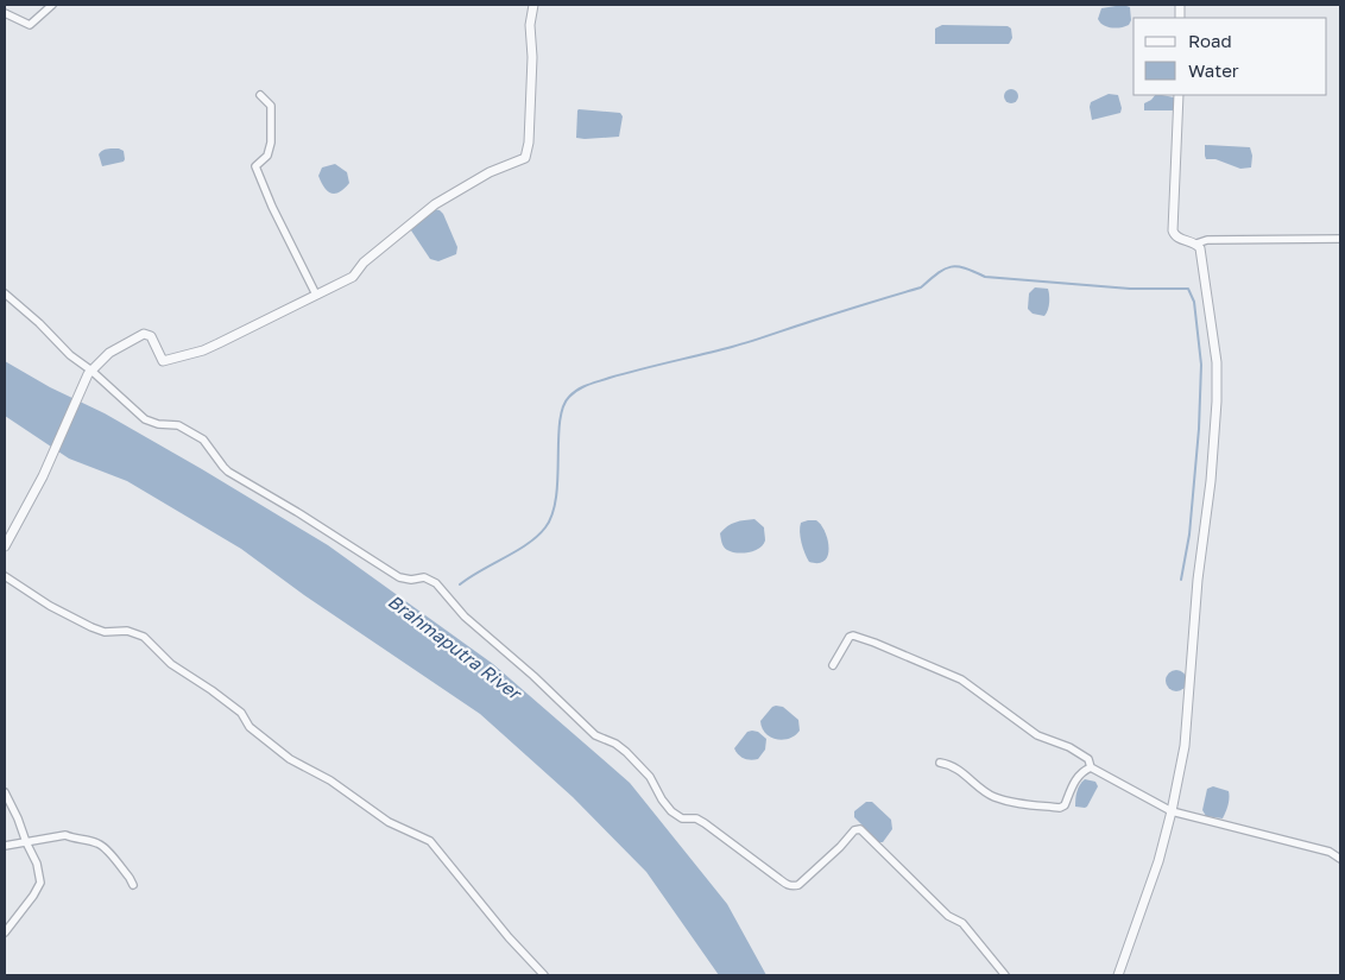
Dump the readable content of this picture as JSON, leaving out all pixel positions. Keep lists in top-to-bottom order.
{
  "water": ["Brahmaputra River"],
  "legend": ["Road", "Water"]
}
